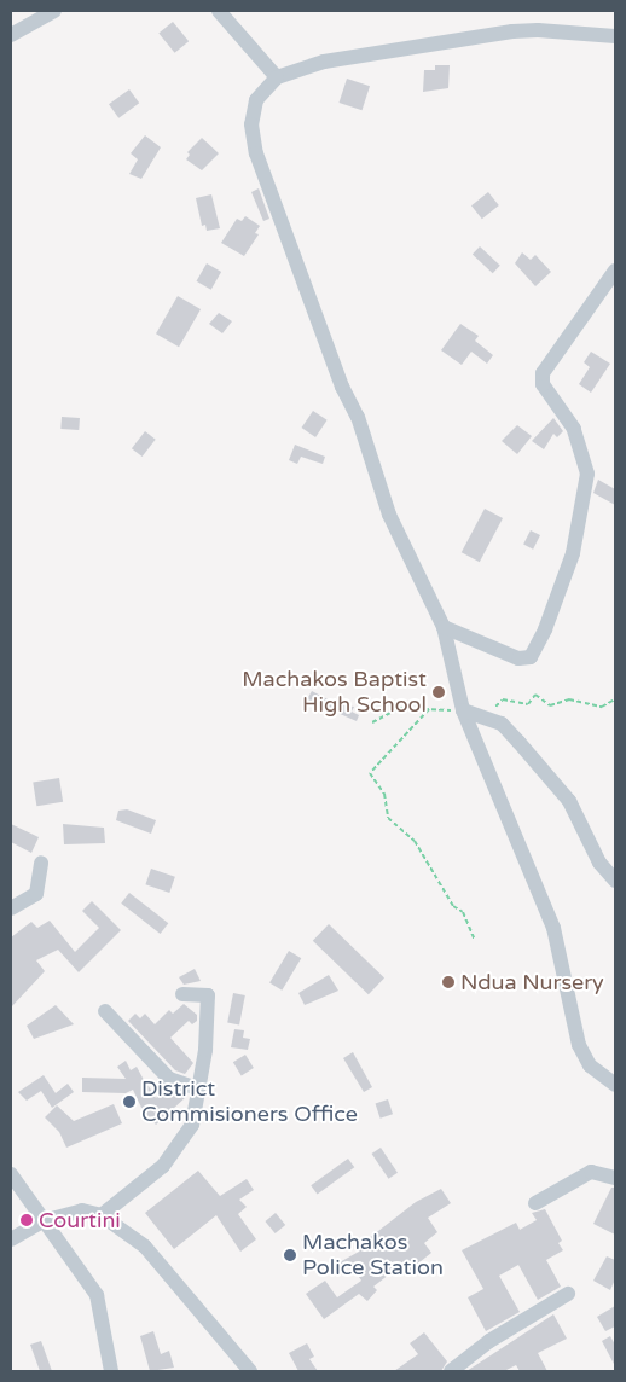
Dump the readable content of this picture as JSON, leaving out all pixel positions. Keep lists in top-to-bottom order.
{
  "places": [
    "Machakos Baptist High School",
    "Ndua Nursery",
    "District Commisioners Office",
    "Courtini",
    "Machakos Police Station"
  ]
}
